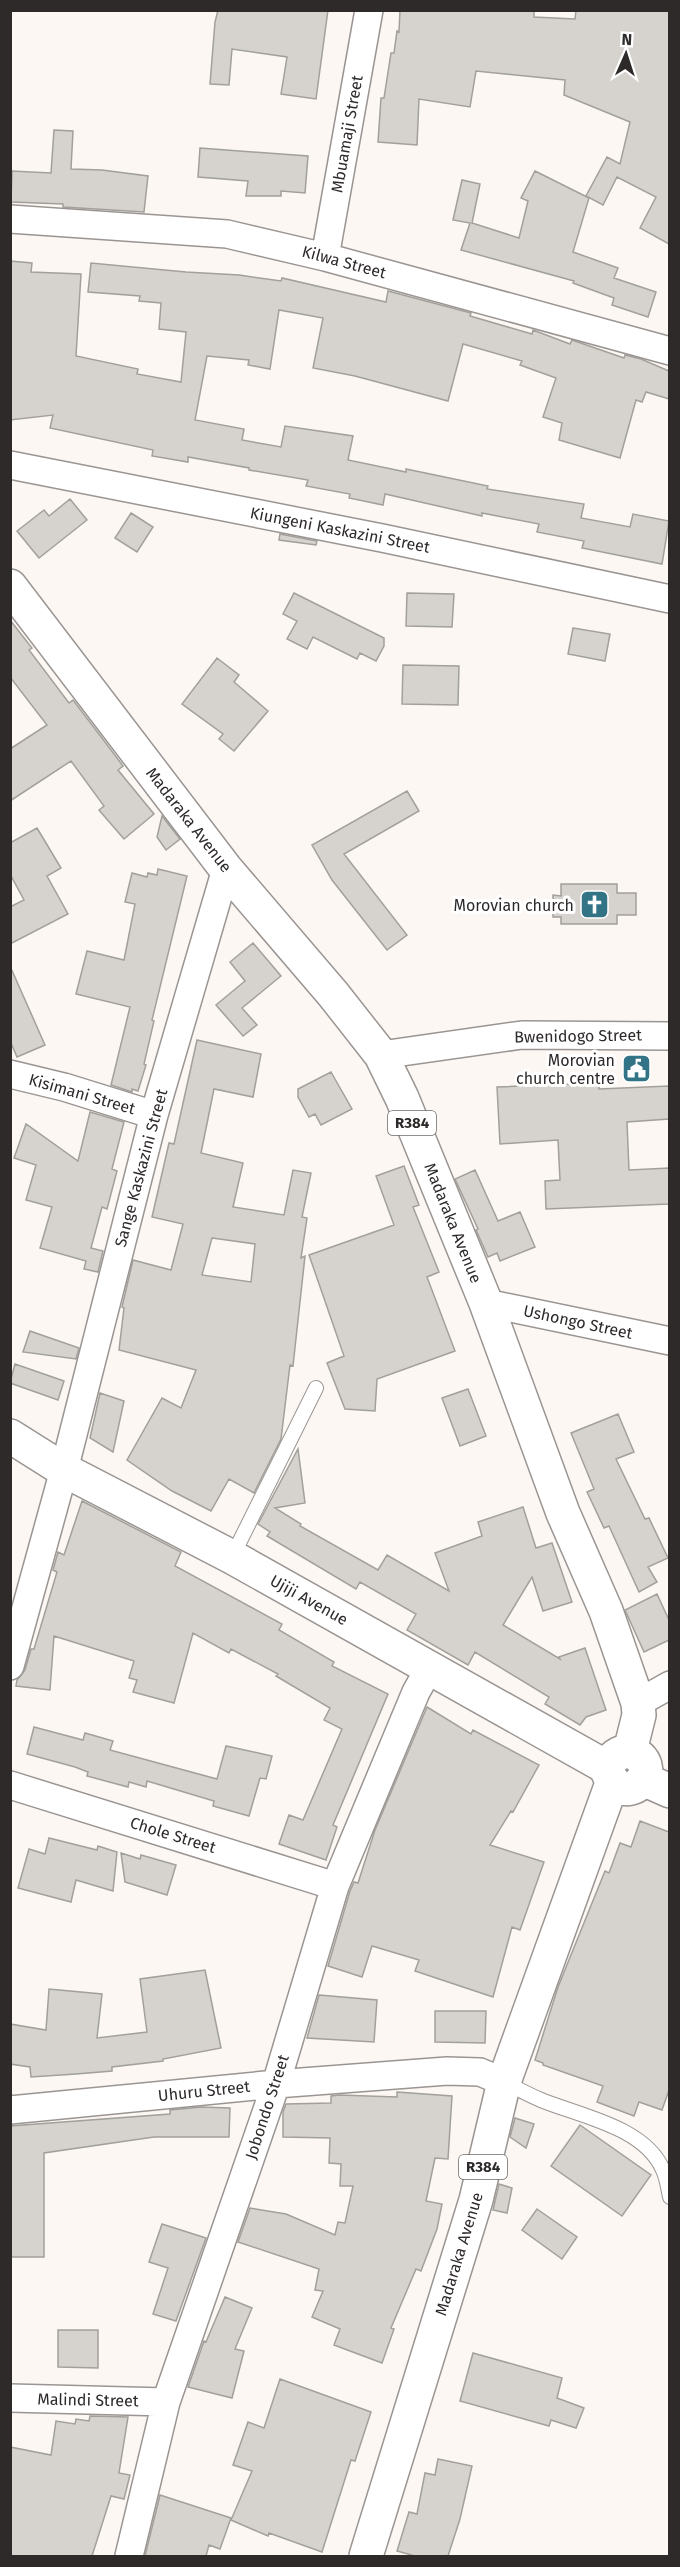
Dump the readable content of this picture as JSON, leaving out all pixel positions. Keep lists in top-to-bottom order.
{
  "streets": {
    "main road": ["Madaraka Avenue", "R384", "Ujiji Avenue"],
    "street": [
      "Mbuamaji Street",
      "Kilwa Street",
      "Kiungeni Kaskazini Street",
      "Bwenidogo Street",
      "Kisimani Street",
      "Sange Kaskazini Street",
      "Ushongo Street",
      "Chole Street",
      "Uhuru Street",
      "Jobondo Street",
      "Malindi Street"
    ]
  },
  "crossings": [
    ["Mbuamaji Street", "Kilwa Street"],
    ["Madaraka Avenue", "Bwenidogo Street"],
    ["Madaraka Avenue", "Sange Kaskazini Street"],
    ["Madaraka Avenue", "Ushongo Street"],
    ["Madaraka Avenue", "Ujiji Avenue"],
    ["Madaraka Avenue", "Uhuru Street"],
    ["Kisimani Street", "Sange Kaskazini Street"],
    ["Sange Kaskazini Street", "Ujiji Avenue"],
    ["Ujiji Avenue", "Jobondo Street"],
    ["Chole Street", "Jobondo Street"],
    ["Uhuru Street", "Jobondo Street"],
    ["Jobondo Street", "Malindi Street"]
  ],
  "places": {
    "church": ["Morovian church"],
    "public building": ["Morovian church centre"]
  },
  "north": "top"
}
